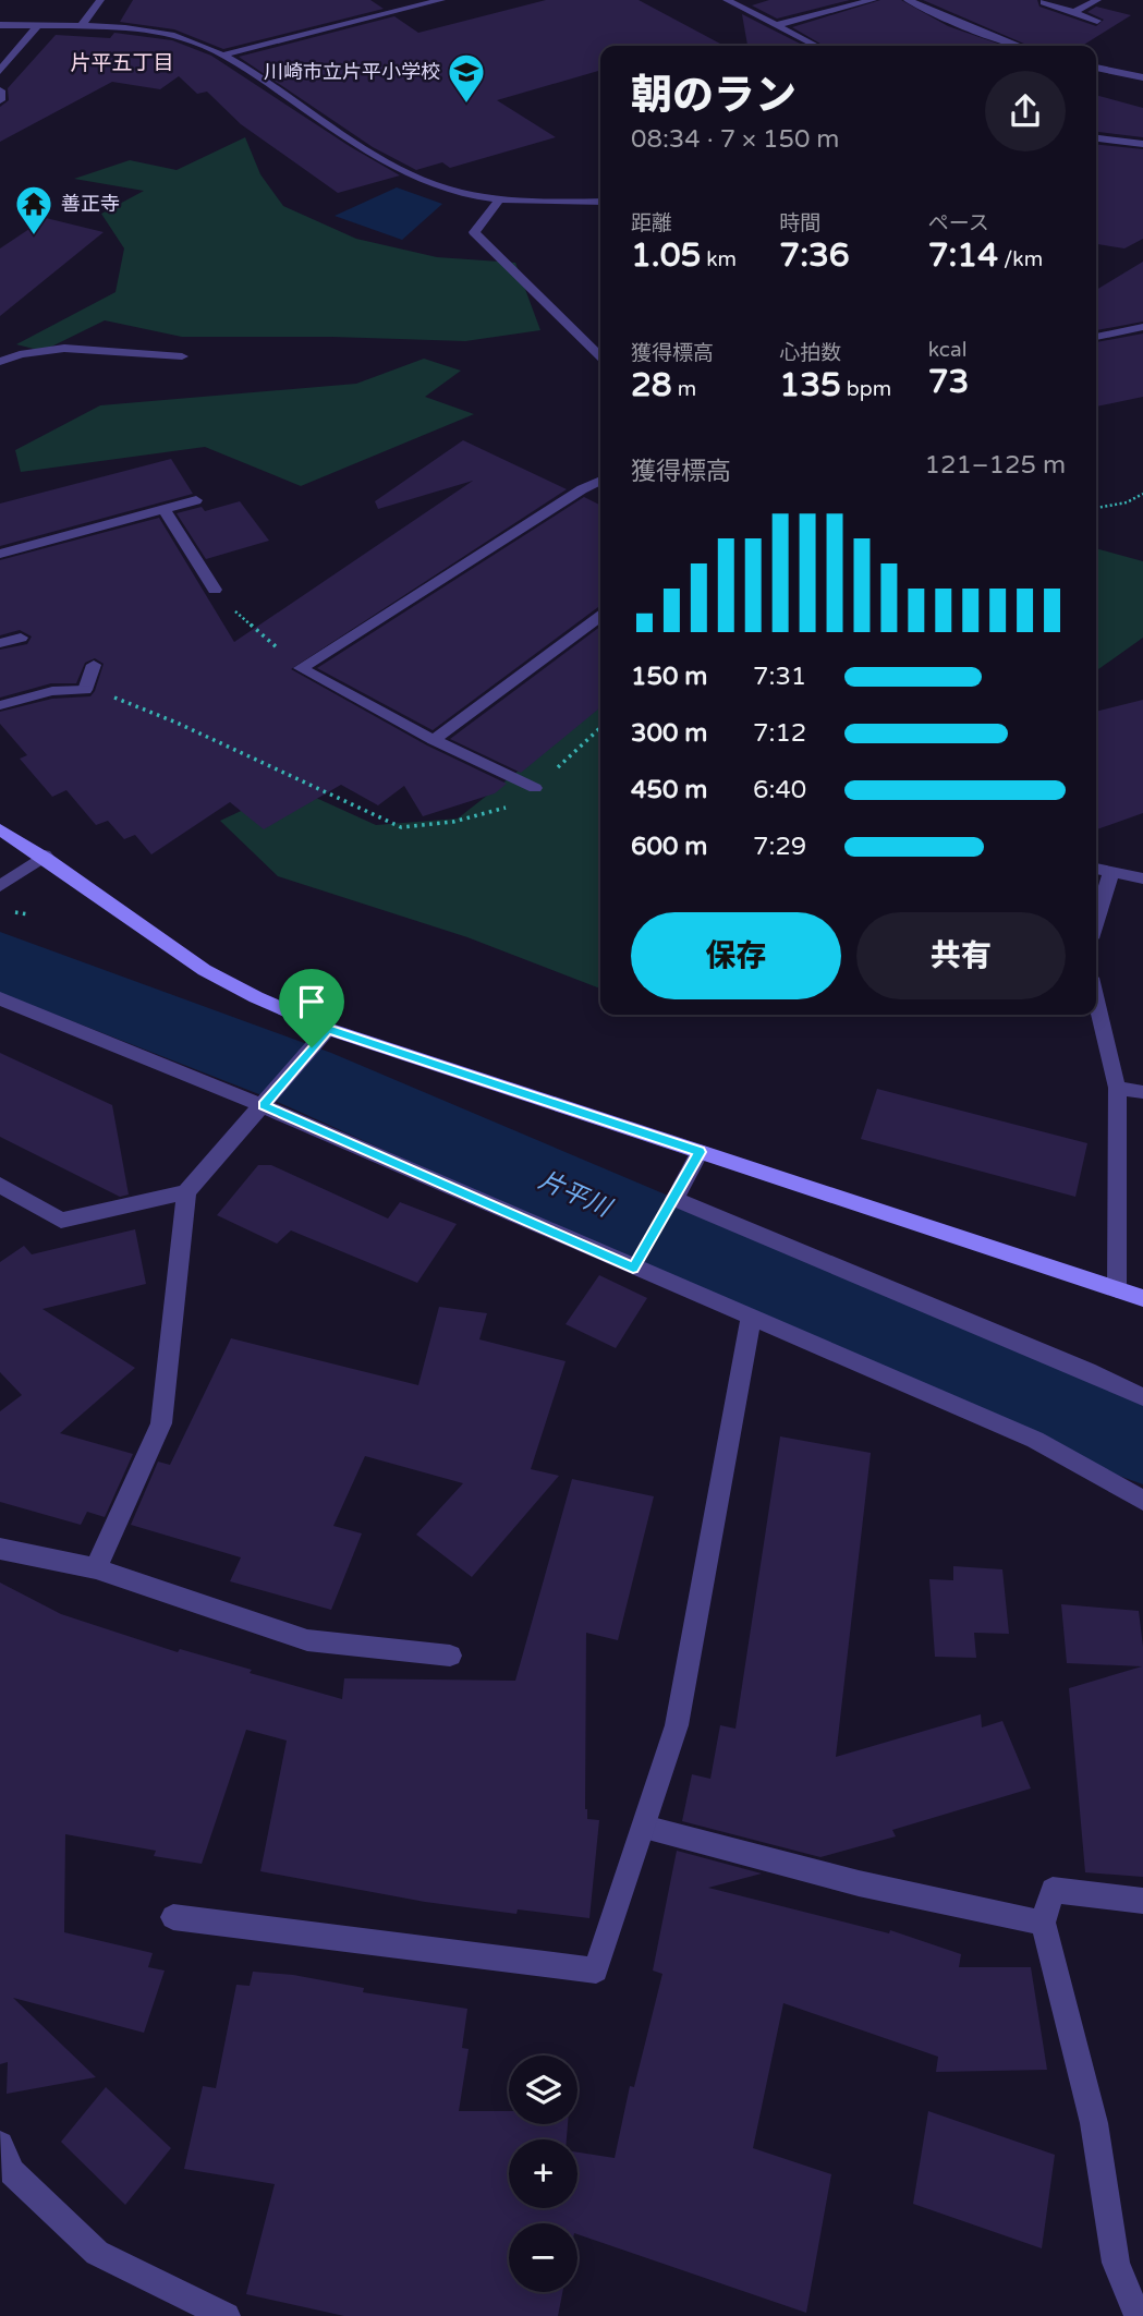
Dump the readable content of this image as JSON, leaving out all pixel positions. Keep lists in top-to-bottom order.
{
  "districts": ["片平五丁目"],
  "water": ["片平川"],
  "places": {
    "school or university": ["川崎市立片平小学校"],
    "temple": ["善正寺"]
  },
  "page": {
    "heading": ["朝のラン", "08:34 · 7 × 150 m"],
    "stats": [
      ["距離", "1.05 km"],
      ["時間", "7:36"],
      ["ペース", "7:14 /km"],
      ["獲得標高", "28 m"],
      ["心拍数", "135 bpm"],
      ["kcal", "73"]
    ],
    "chart": ["獲得標高", "121–125 m"],
    "list": [
      {
        "name": "150 m",
        "note": "7:31"
      },
      {
        "name": "300 m",
        "note": "7:12"
      },
      {
        "name": "450 m",
        "note": "6:40"
      },
      {
        "name": "600 m",
        "note": "7:29"
      }
    ],
    "buttons": ["保存", "共有"],
    "map_buttons": ["+", "−"]
  }
}
